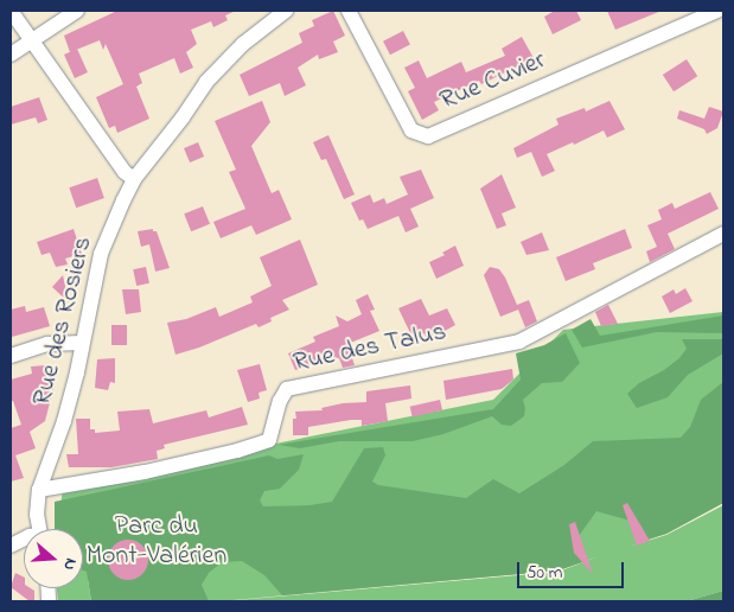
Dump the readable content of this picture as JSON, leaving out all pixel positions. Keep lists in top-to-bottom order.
{
  "streets": {
    "street": ["Rue Cuvier", "Rue des Rosiers", "Rue des Talus"]
  },
  "crossings": [
    ["Rue des Rosiers", "Rue des Talus"]
  ],
  "parks": ["Parc du Mont-Valérien"],
  "scale_bar": "50 m",
  "north": "right"
}
